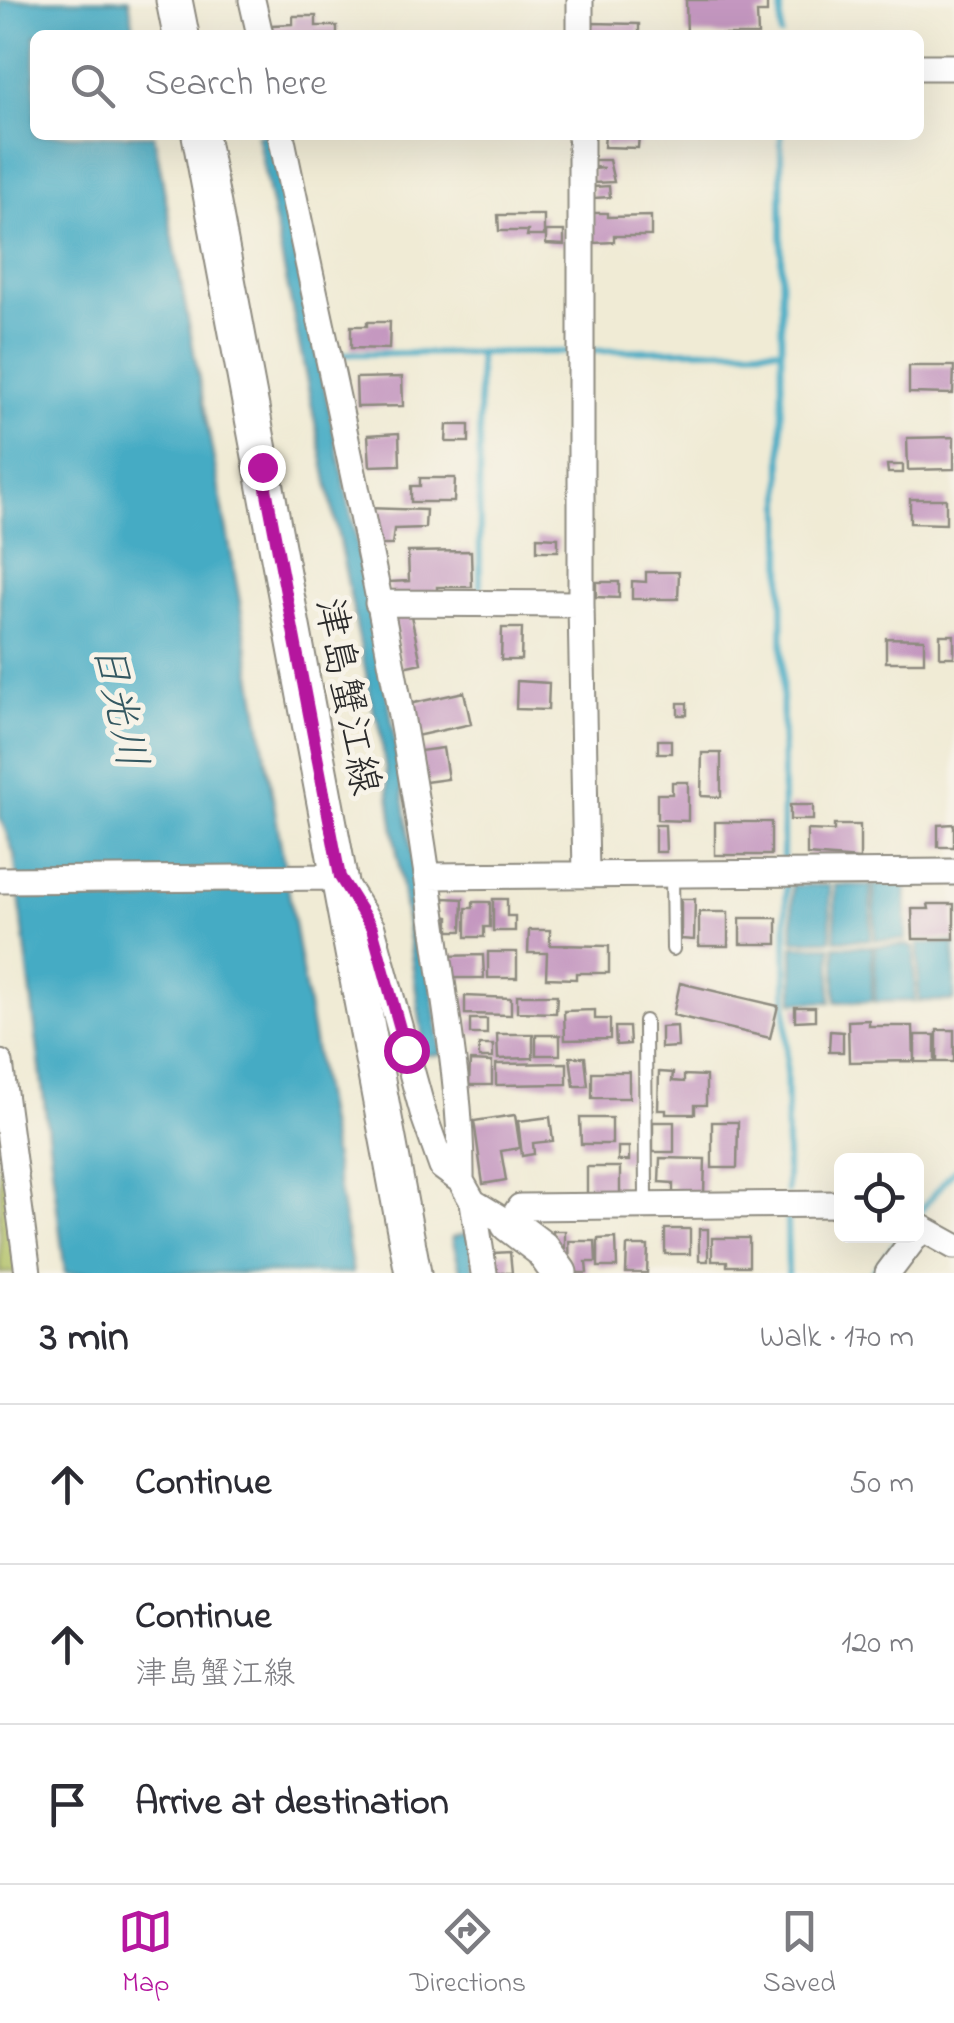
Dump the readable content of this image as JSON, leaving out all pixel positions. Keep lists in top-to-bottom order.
{
  "streets": {
    "main road": ["津島蟹江線"]
  },
  "water": ["日光川"],
  "page": {
    "search": "Search here",
    "heading": ["3 min", "Walk · 170 m"],
    "list": [
      ["Continue", "50 m"],
      ["Continue", "津島蟹江線", "120 m"],
      "Arrive at destination"
    ],
    "nav": ["Map", "Directions", "Saved"]
  }
}
